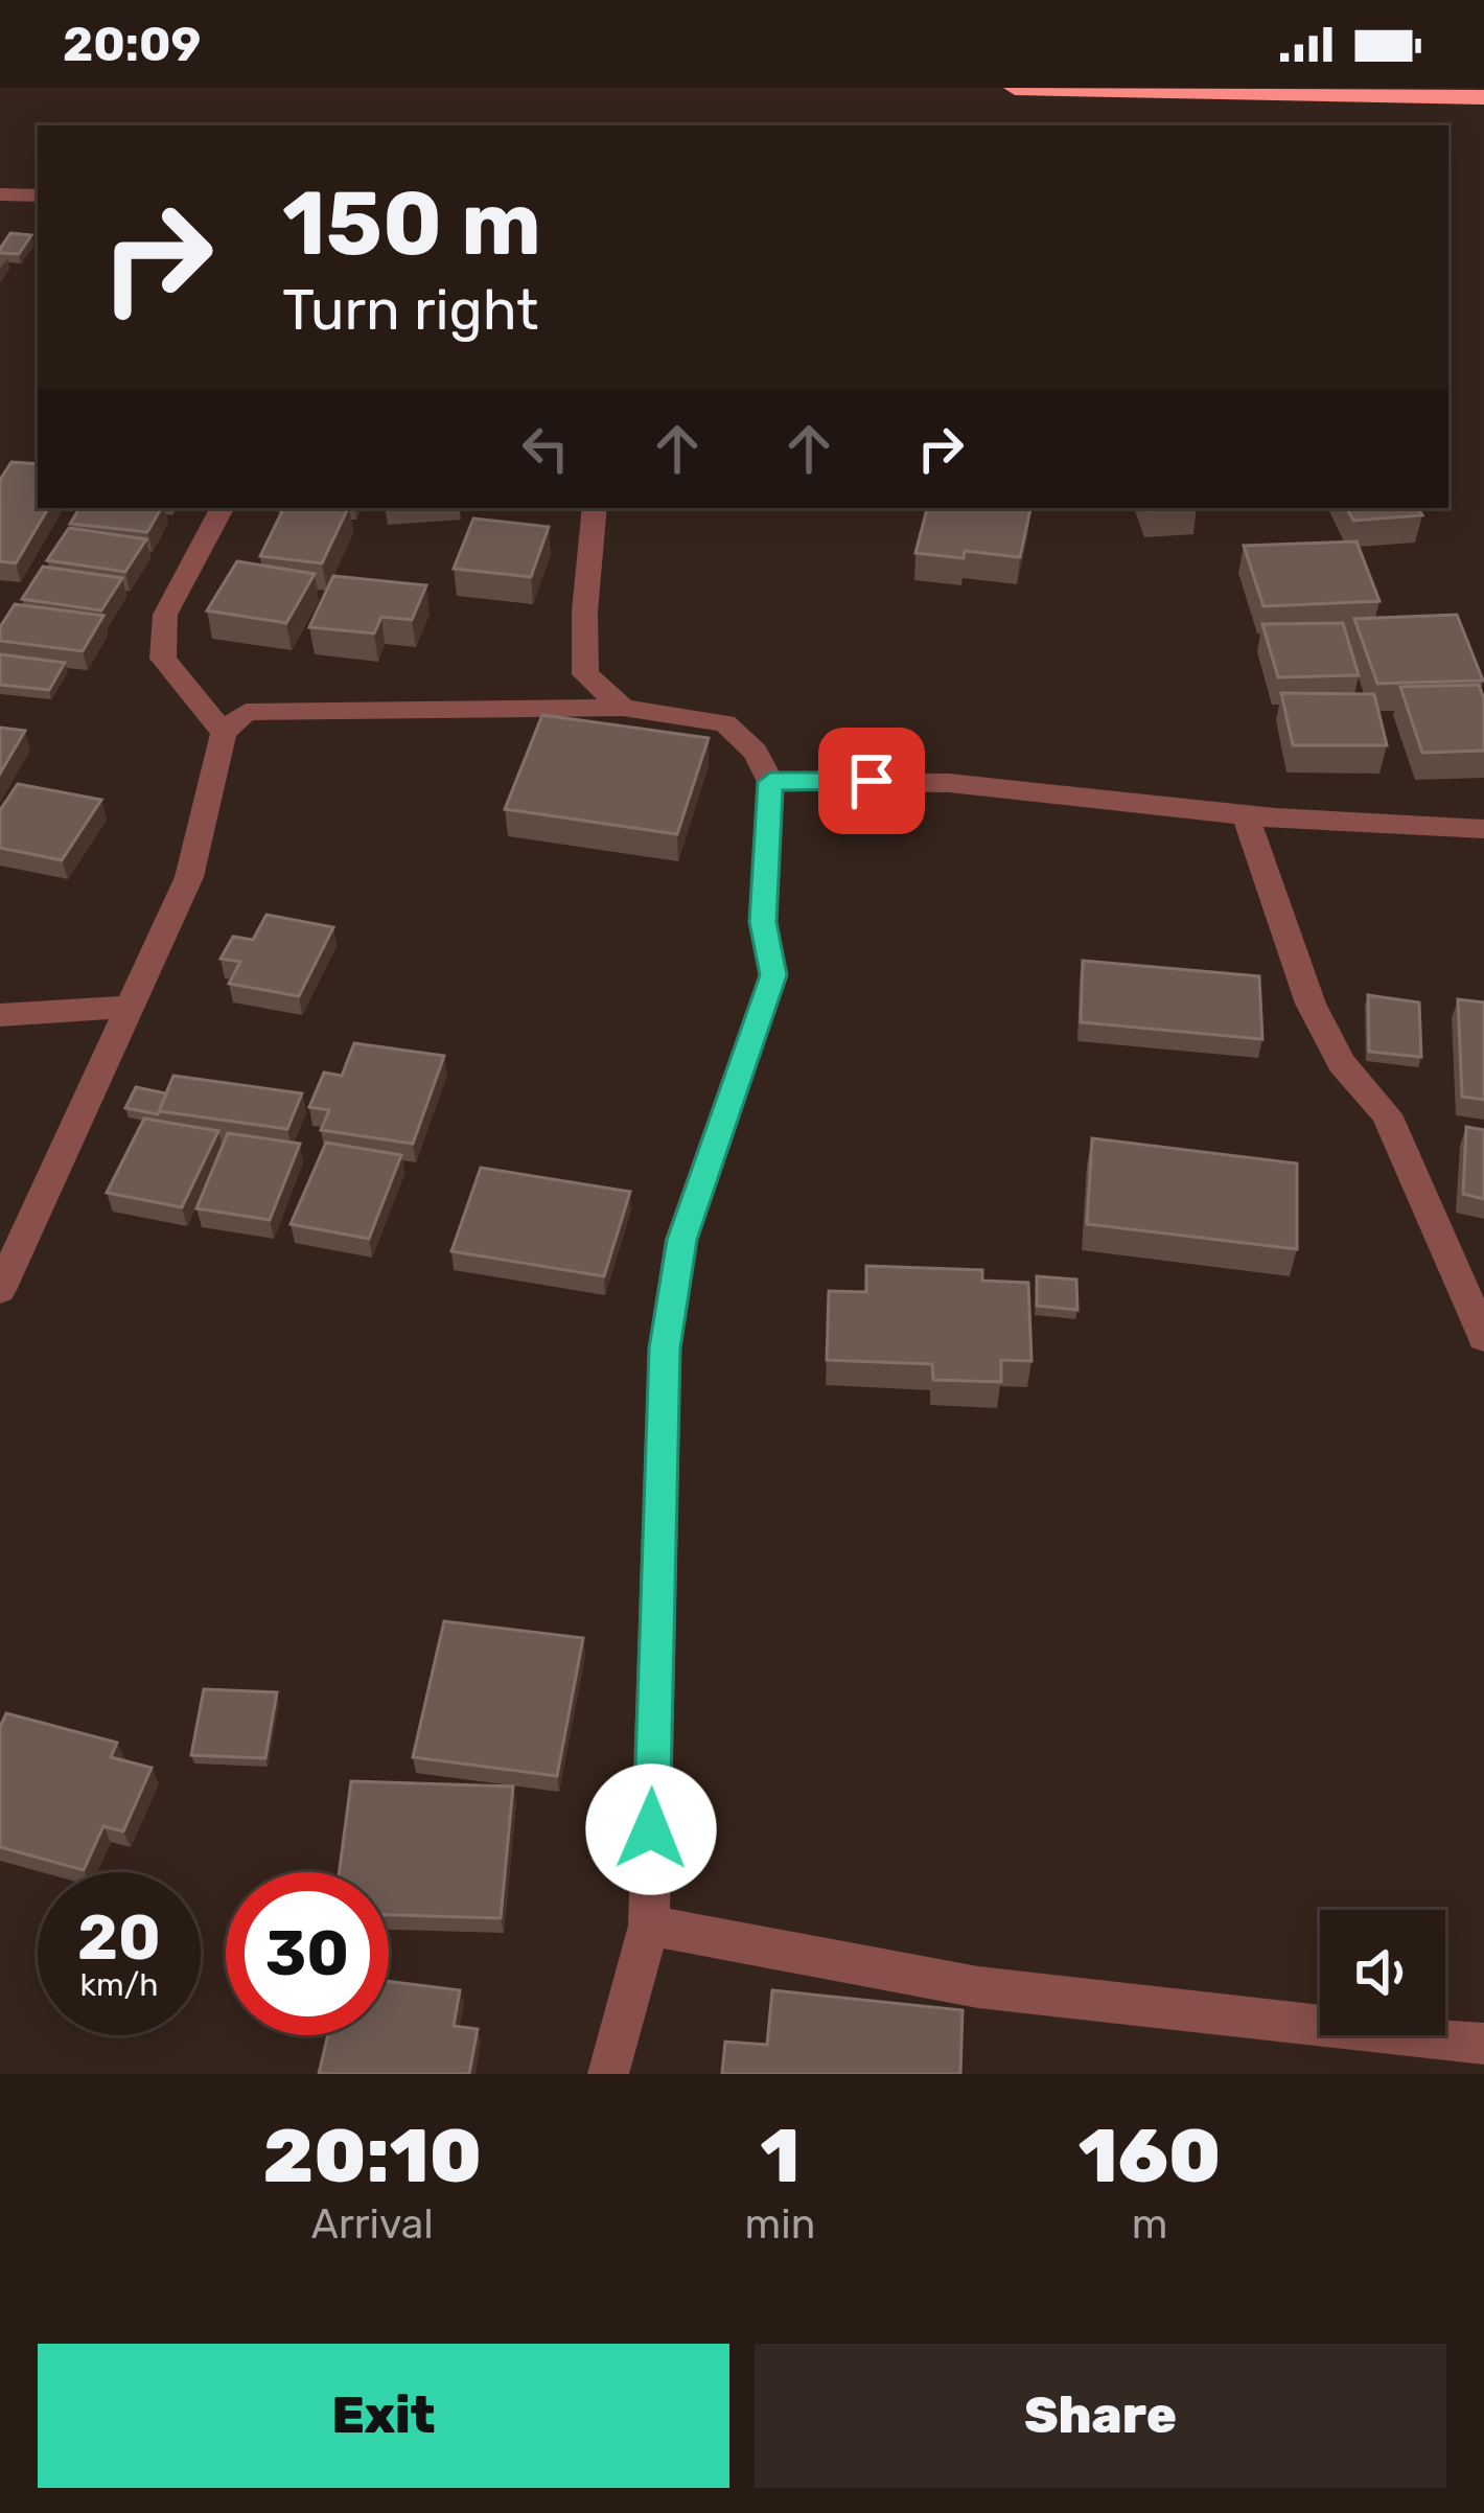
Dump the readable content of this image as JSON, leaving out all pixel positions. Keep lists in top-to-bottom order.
{
  "page": {
    "status": "20:09",
    "turn": ["150 m", "Turn right"],
    "speed": "20 km/h",
    "limit": "30",
    "eta": [
      "20:10",
      "Arrival",
      "1",
      "min",
      "160",
      "m"
    ],
    "buttons": ["Exit", "Share"]
  }
}
